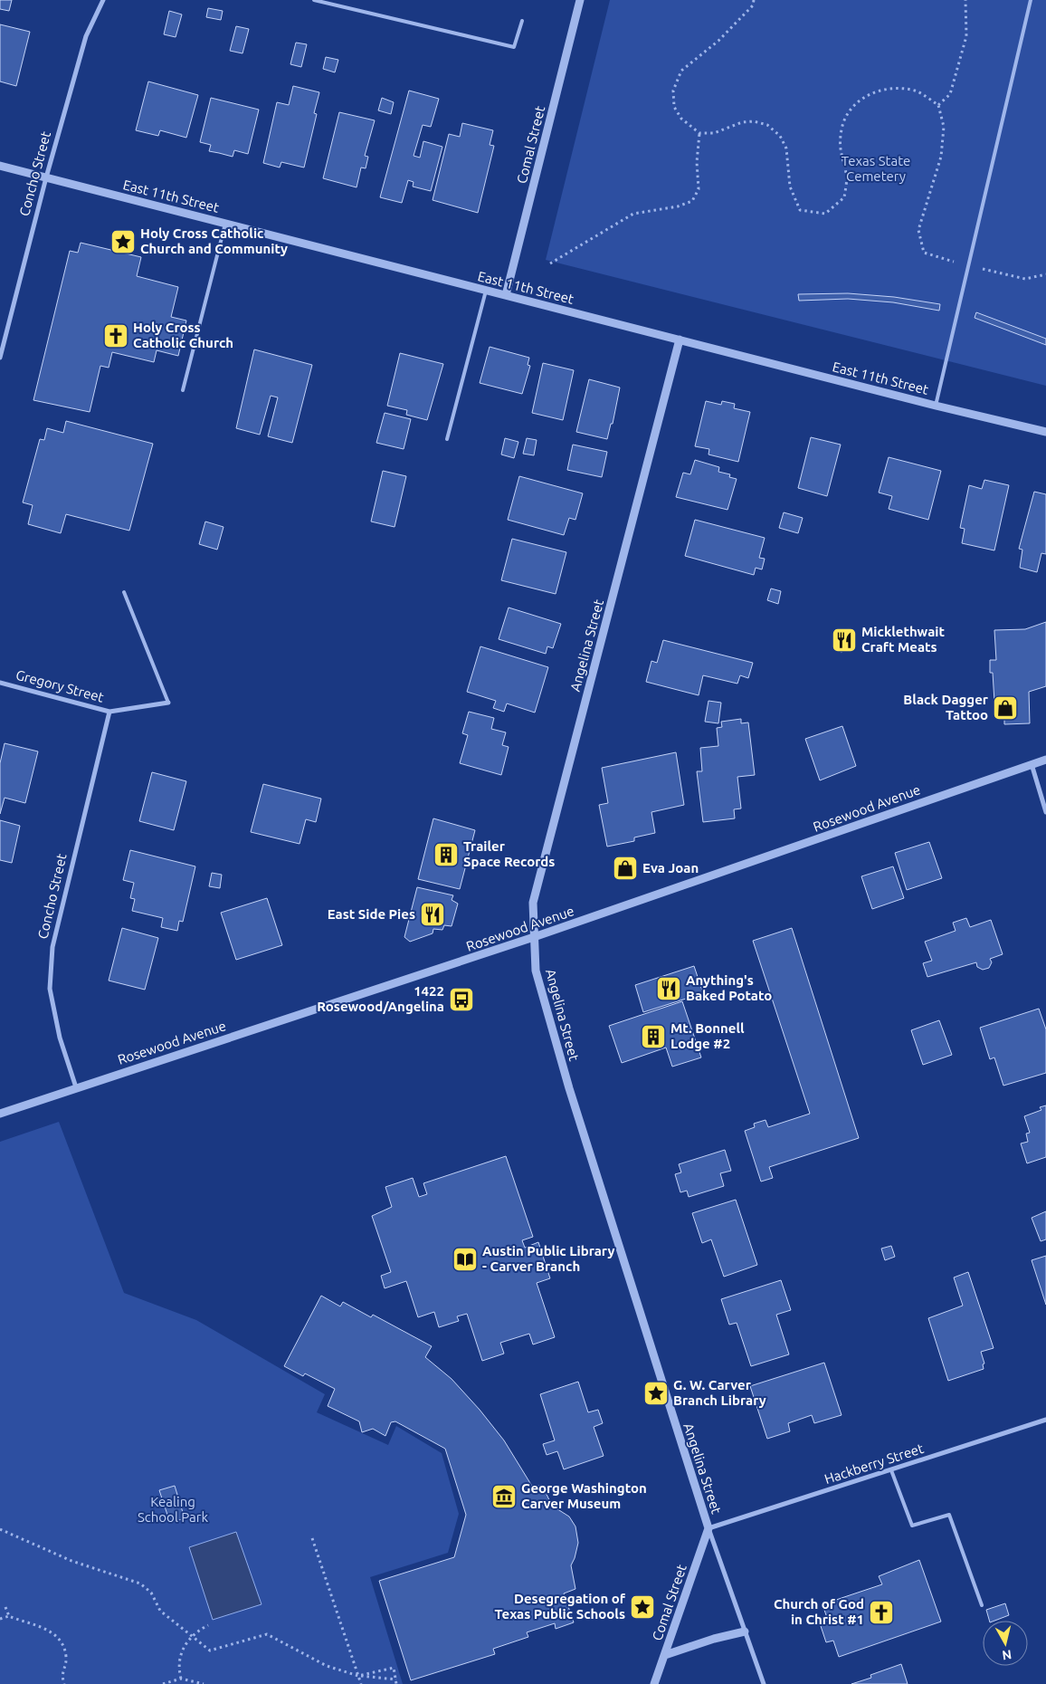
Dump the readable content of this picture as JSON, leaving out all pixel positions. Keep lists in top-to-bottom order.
{
  "streets": {
    "street": [
      "Comal Street",
      "Concho Street",
      "East 11th Street",
      "Angelina Street",
      "Gregory Street",
      "Rosewood Avenue",
      "Hackberry Street"
    ]
  },
  "crossings": [
    ["Comal Street", "East 11th Street"],
    ["Comal Street", "Angelina Street"],
    ["Comal Street", "Hackberry Street"],
    ["Concho Street", "East 11th Street"],
    ["Concho Street", "Gregory Street"],
    ["Concho Street", "Rosewood Avenue"],
    ["East 11th Street", "Angelina Street"],
    ["Angelina Street", "Rosewood Avenue"],
    ["Angelina Street", "Hackberry Street"]
  ],
  "parks": ["Texas State Cemetery", "Kealing School Park"],
  "places": {
    "place": ["Holy Cross Catholic Church and Community", "G. W. Carver Branch Library", "Desegregation of Texas Public Schools"],
    "church": ["Holy Cross Catholic Church", "Church of God in Christ #1"],
    "restaurant": ["Micklethwait Craft Meats", "East Side Pies", "Anything's Baked Potato"],
    "shop": ["Black Dagger Tattoo", "Eva Joan"],
    "building": ["Trailer Space Records", "Mt. Bonnell Lodge #2"],
    "bus stop": ["1422 Rosewood/Angelina"],
    "library": ["Austin Public Library - Carver Branch"],
    "museum": ["George Washington Carver Museum"]
  },
  "north": "bottom"
}
